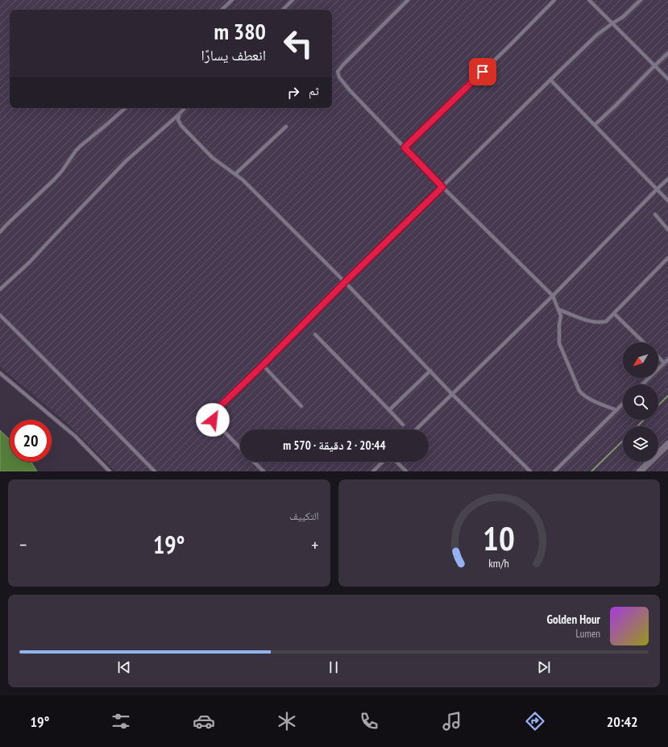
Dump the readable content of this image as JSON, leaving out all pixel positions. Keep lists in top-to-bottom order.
{
  "north": "bottom left",
  "page": {
    "turn": ["380 m", "انعطف يسارًا"],
    "then": "ثم",
    "limit": "20",
    "trip": "20:44 · 2 دقيقة · 570 m",
    "tile": "التكييف",
    "heat": ["−", "19°", "+"],
    "song": ["Golden Hour", "Lumen"],
    "tabs": ["20:42", "19°"],
    "gauge": ["10", "km/h"]
  }
}
